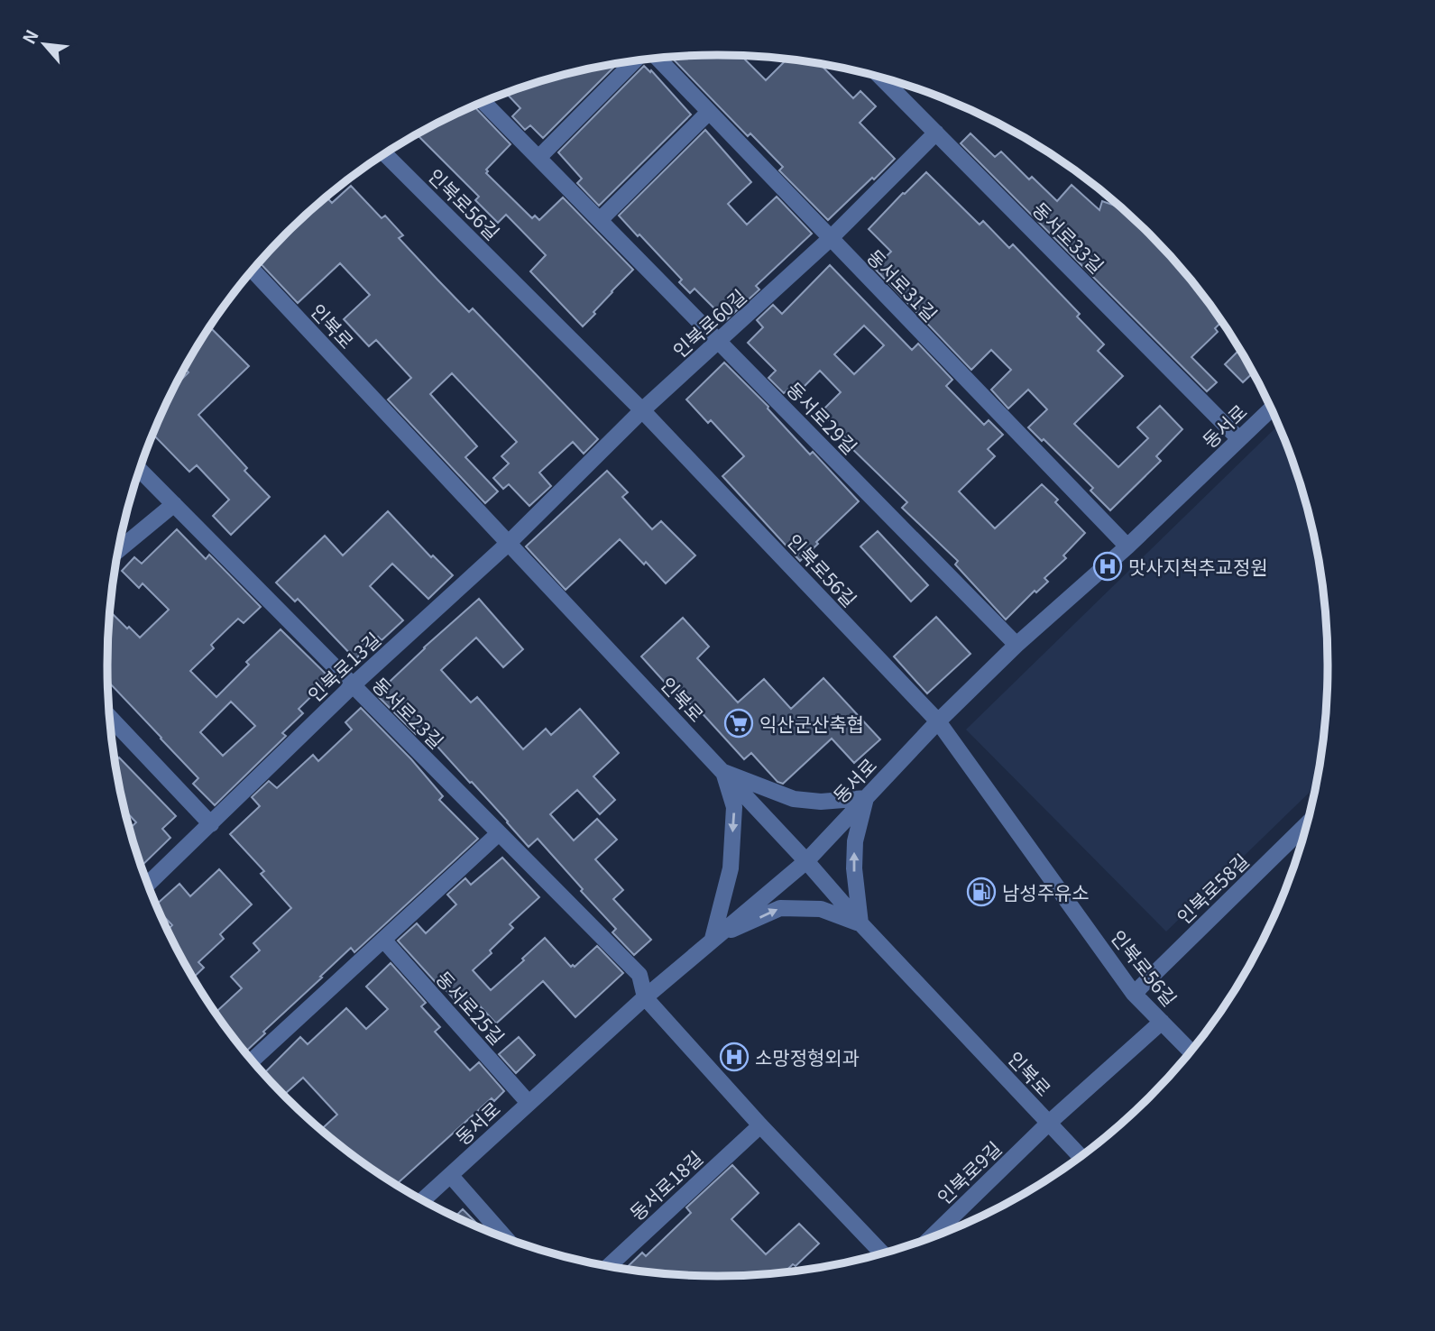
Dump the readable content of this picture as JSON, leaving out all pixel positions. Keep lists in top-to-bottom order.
{
  "streets": {
    "street": [
      "인북로56길",
      "동서로33길",
      "동서로31길",
      "인북로60길",
      "인북로",
      "동서로29길",
      "동서로",
      "인북로13길",
      "동서로23길",
      "인북로58길",
      "동서로25길",
      "인북로9길",
      "동서로18길"
    ]
  },
  "crossings": [
    ["인북로56길", "인북로60길"],
    ["인북로56길", "동서로"],
    ["인북로56길", "인북로58길"],
    ["동서로33길", "인북로60길"],
    ["동서로33길", "동서로"],
    ["동서로31길", "인북로60길"],
    ["동서로31길", "동서로"],
    ["인북로60길", "인북로"],
    ["인북로60길", "동서로29길"],
    ["인북로60길", "인북로13길"],
    ["인북로", "동서로"],
    ["인북로", "인북로13길"],
    ["인북로", "인북로9길"],
    ["동서로29길", "동서로"],
    ["동서로", "동서로23길"],
    ["동서로", "동서로25길"],
    ["인북로13길", "동서로23길"]
  ],
  "places": {
    "hospital": ["맛사지척추교정원", "소망정형외과"],
    "supermarket": ["익산군산축협"],
    "fuel station": ["남성주유소"]
  },
  "north": "top left"
}
